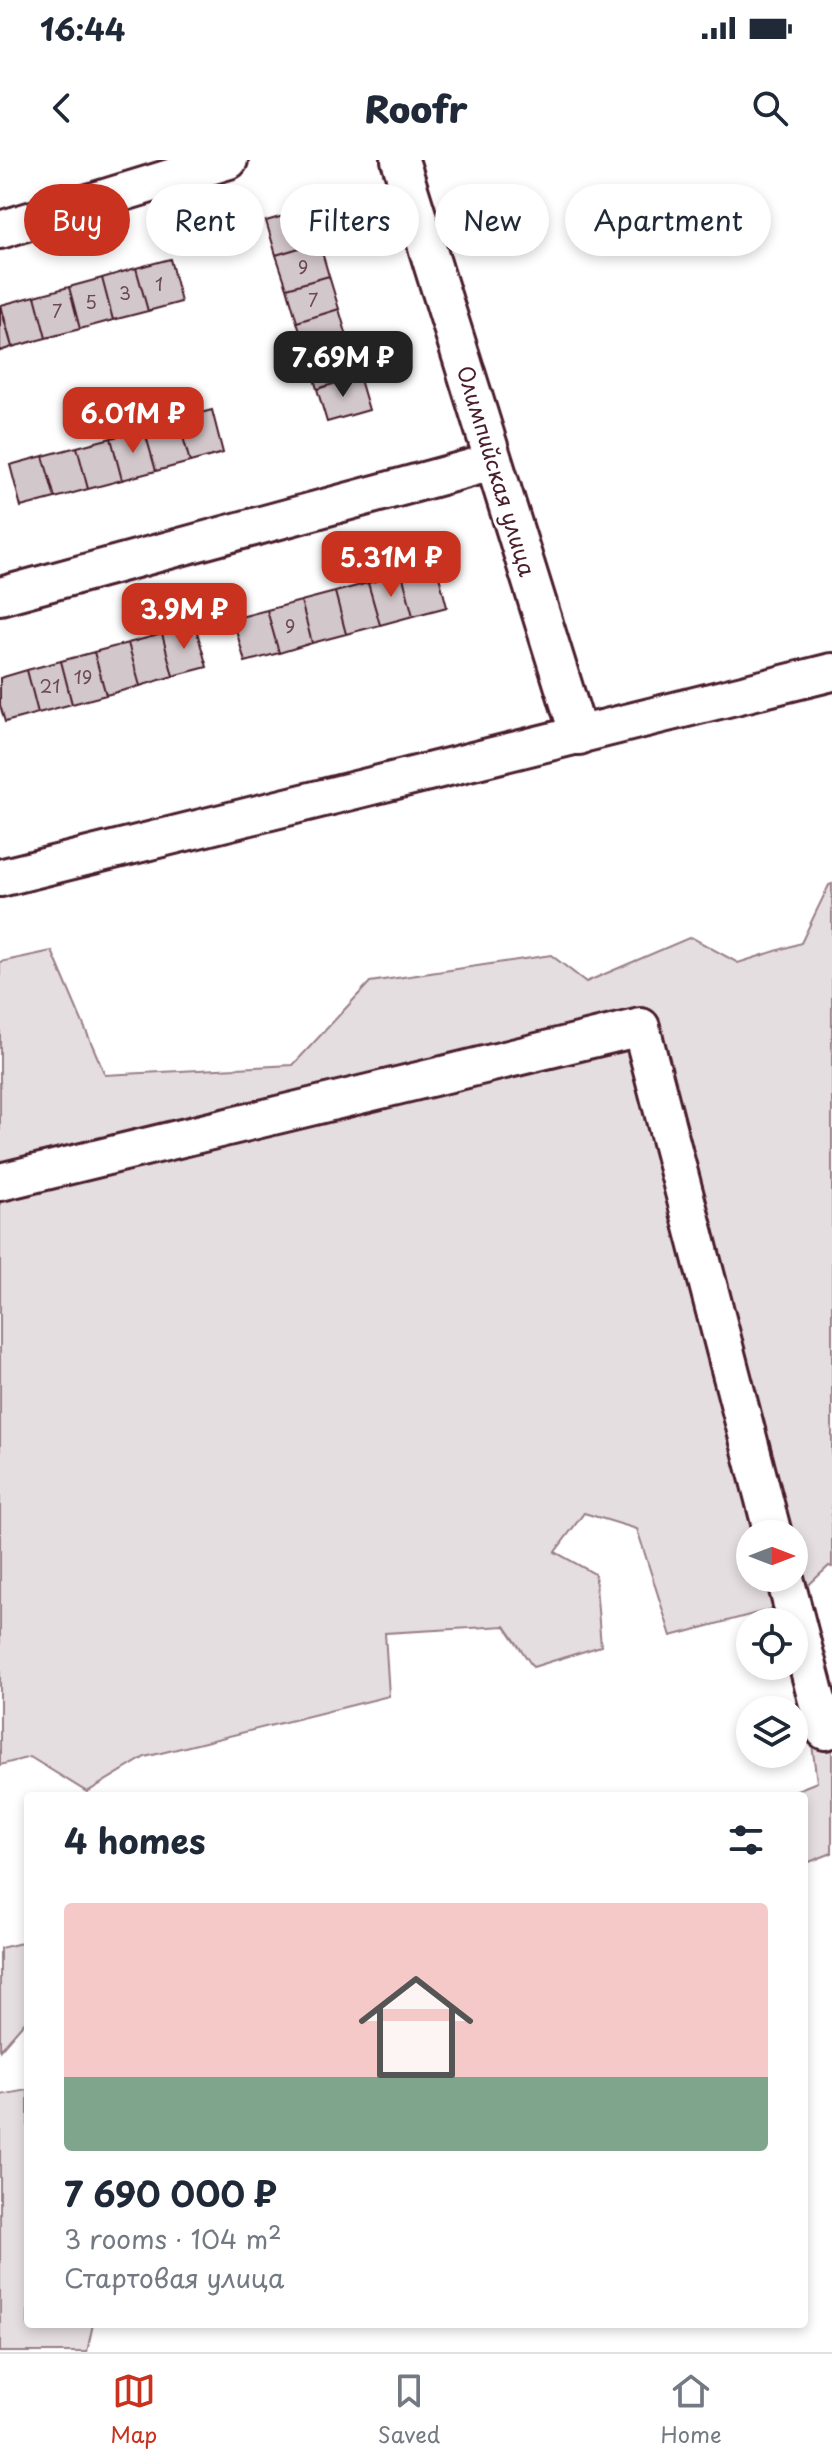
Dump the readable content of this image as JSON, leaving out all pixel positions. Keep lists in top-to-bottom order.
{
  "streets": {
    "street": ["Олимпийская улица"]
  },
  "house_numbers": [
    "9",
    "1",
    "3",
    "7",
    "5",
    "7",
    "9",
    "19",
    "21"
  ],
  "north": "right",
  "page": {
    "status": "16:44",
    "header": "Roofr",
    "chip": [
      "Buy",
      "Rent",
      "Filters",
      "New",
      "Apartment"
    ],
    "price": [
      "7.69M ₽",
      "6.01M ₽",
      "5.31M ₽",
      "3.9M ₽"
    ],
    "heading": "4 homes",
    "list": [
      {
        "name": "7 690 000 ₽",
        "note": "3 rooms · 104 m² · Стартовая улица"
      }
    ],
    "tabs": ["Map", "Saved", "Home"]
  }
}
